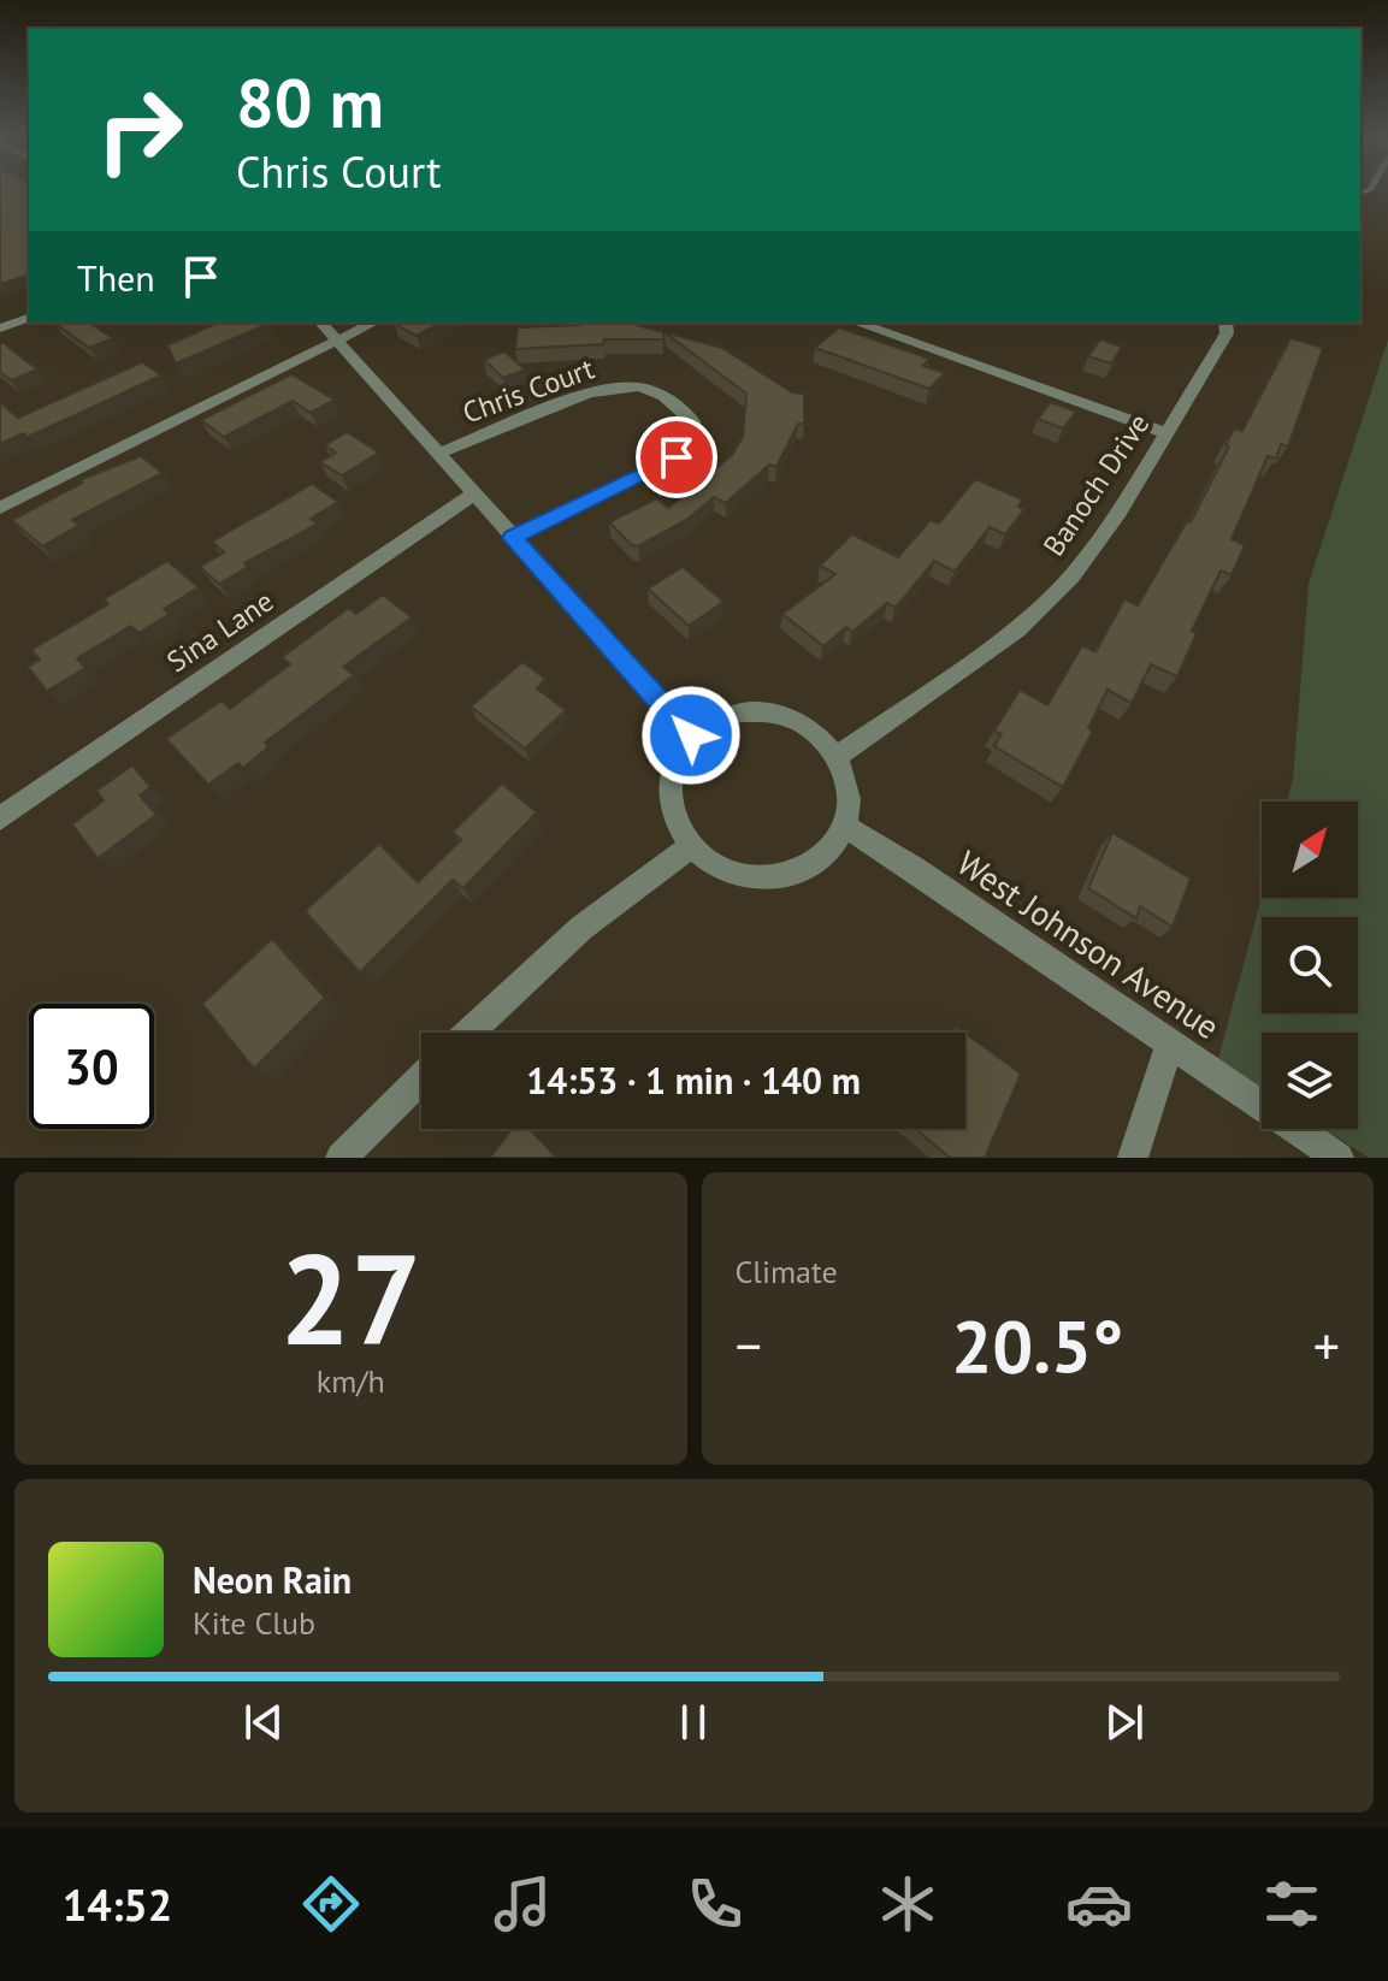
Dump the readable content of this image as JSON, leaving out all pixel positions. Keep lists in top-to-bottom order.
{
  "streets": {
    "street": [
      "Chris Court",
      "Banoch Drive",
      "Sina Lane",
      "West Johnson Avenue"
    ]
  },
  "crossings": [
    ["Banoch Drive", "West Johnson Avenue"]
  ],
  "north": "top right",
  "page": {
    "turn": ["80 m", "Chris Court"],
    "then": "Then",
    "limit": "30",
    "trip": "14:53 · 1 min · 140 m",
    "tile": [
      ["27", "km/h"],
      "Climate"
    ],
    "heat": ["−", "20.5°", "+"],
    "song": ["Neon Rain", "Kite Club"],
    "tabs": "14:52"
  }
}
